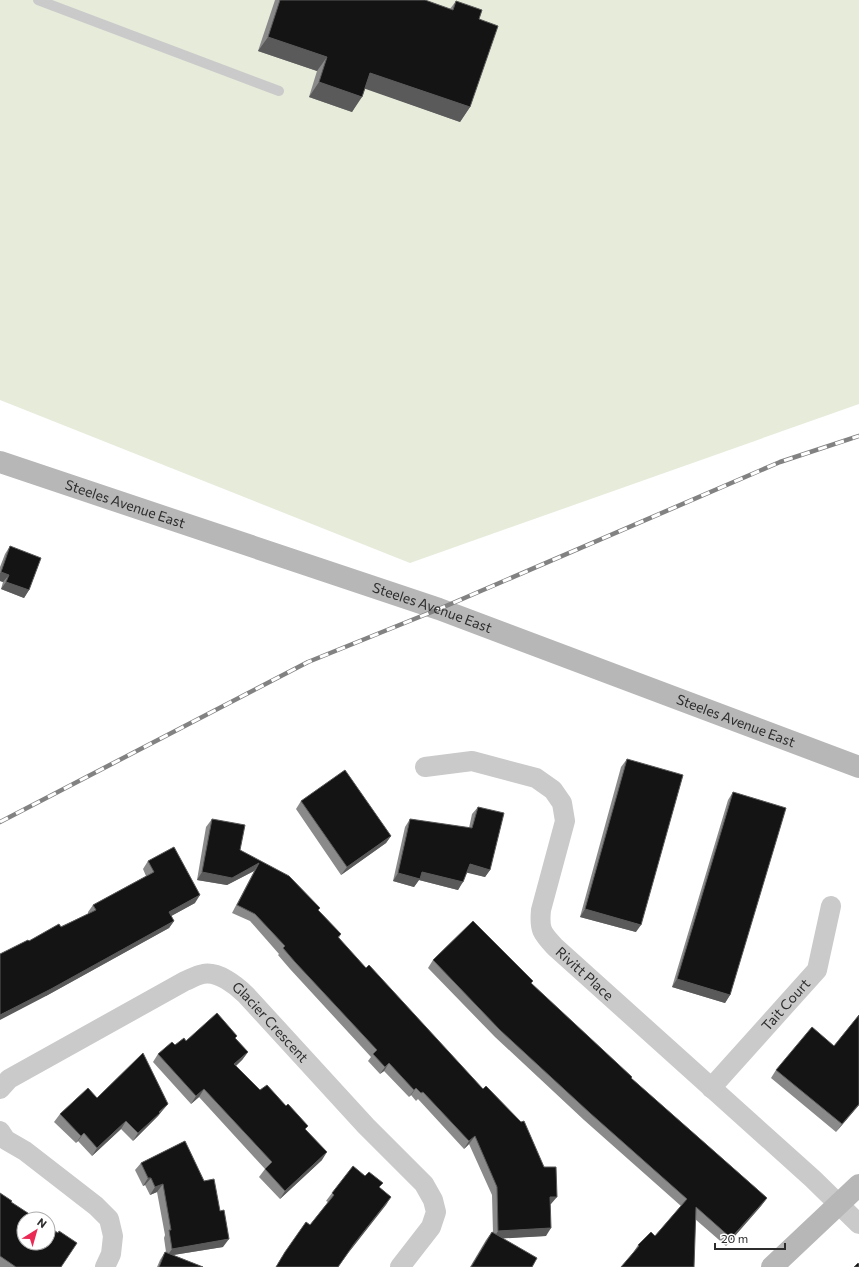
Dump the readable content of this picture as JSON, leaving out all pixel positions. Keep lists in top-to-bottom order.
{
  "streets": {
    "main road": ["Steeles Avenue East"],
    "street": ["Rivitt Place", "Tait Court", "Glacier Crescent"]
  },
  "crossings": [
    ["Rivitt Place", "Tait Court"]
  ],
  "scale_bar": "20 m",
  "north": "top right"
}
